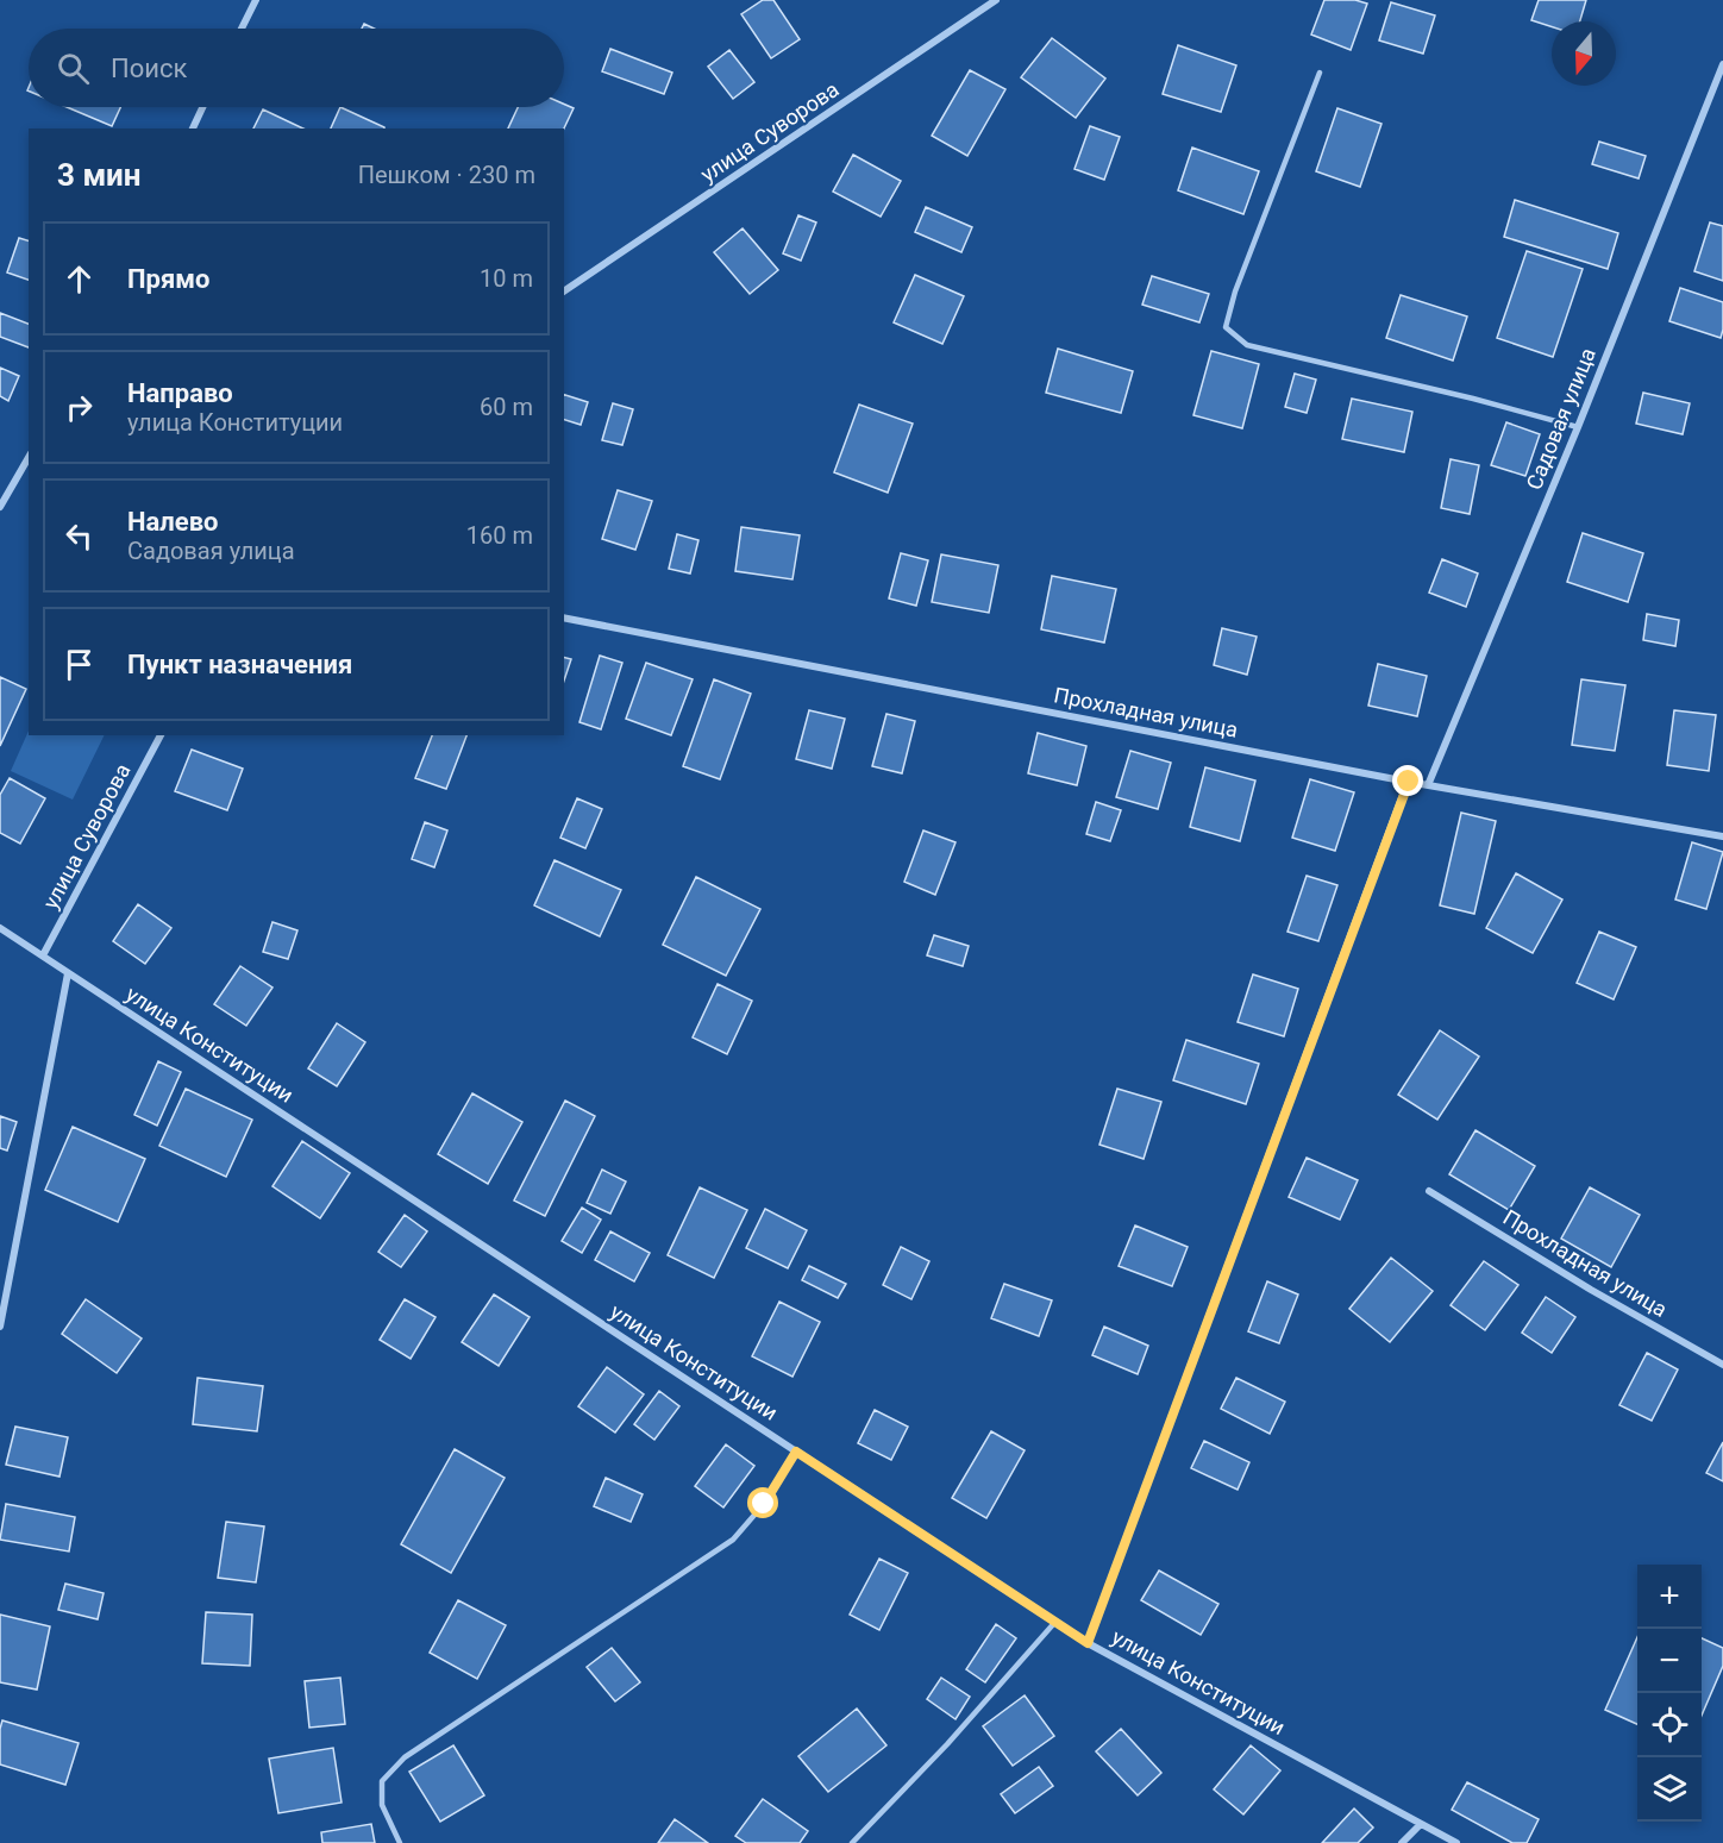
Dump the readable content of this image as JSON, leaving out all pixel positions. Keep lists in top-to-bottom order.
{
  "streets": {
    "street": [
      "улица Суворова",
      "Садовая улица",
      "Прохладная улица",
      "улица Конституции"
    ]
  },
  "crossings": [
    ["улица Суворова", "улица Конституции"],
    ["Садовая улица", "Прохладная улица"]
  ],
  "north": "bottom",
  "page": {
    "search": "Поиск",
    "heading": ["3 мин", "Пешком · 230 m"],
    "list": [
      ["Прямо", "10 m"],
      ["Направо", "улица Конституции", "60 m"],
      ["Налево", "Садовая улица", "160 m"],
      "Пункт назначения"
    ],
    "map_buttons": ["+", "−"]
  }
}
